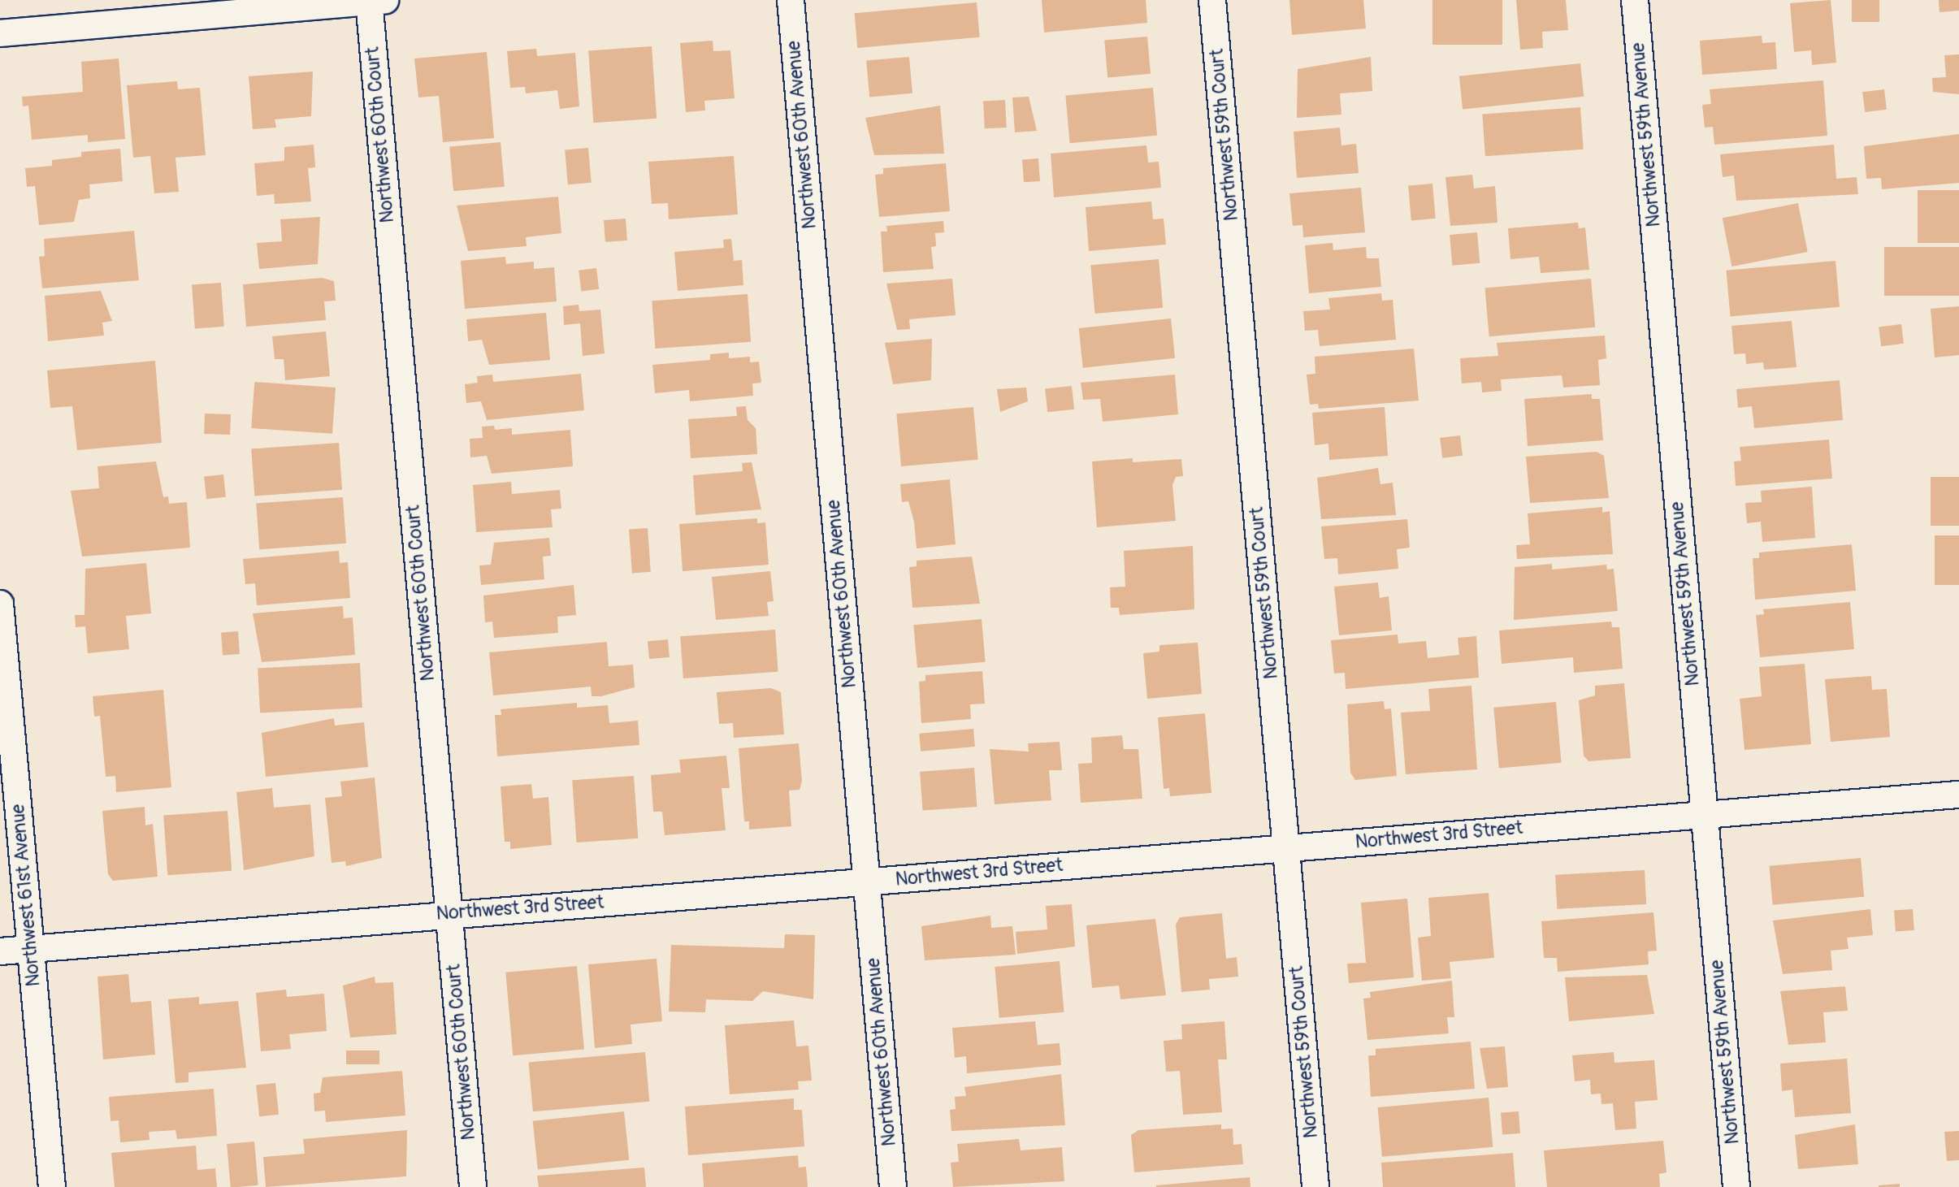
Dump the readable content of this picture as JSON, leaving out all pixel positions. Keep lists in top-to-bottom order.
{
  "streets": {
    "street": [
      "Northwest 60th Court",
      "Northwest 60th Avenue",
      "Northwest 59th Court",
      "Northwest 59th Avenue",
      "Northwest 3rd Street",
      "Northwest 61st Avenue"
    ]
  },
  "crossings": [
    ["Northwest 60th Court", "Northwest 3rd Street"],
    ["Northwest 60th Avenue", "Northwest 3rd Street"],
    ["Northwest 59th Court", "Northwest 3rd Street"],
    ["Northwest 59th Avenue", "Northwest 3rd Street"],
    ["Northwest 3rd Street", "Northwest 61st Avenue"]
  ]
}
